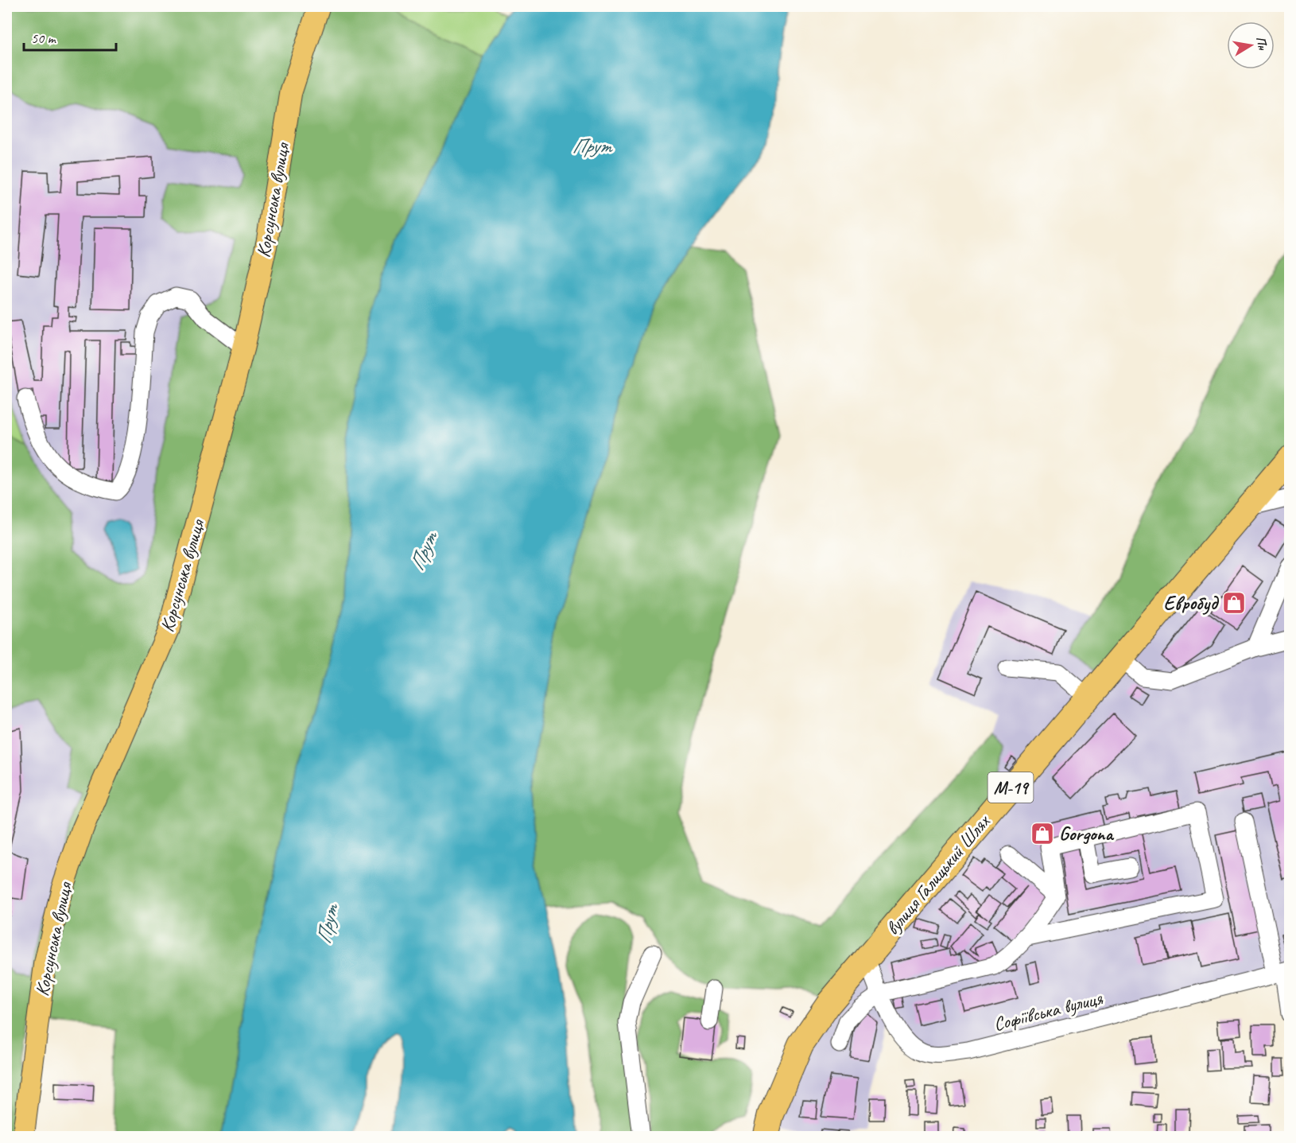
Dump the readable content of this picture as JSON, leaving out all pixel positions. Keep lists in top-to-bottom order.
{
  "streets": {
    "highway": ["М-19", "вулиця Галицький Шлях"],
    "main road": ["Корсунська вулиця"],
    "street": ["Софіївська вулиця"]
  },
  "crossings": [
    ["вулиця Галицький Шлях", "Софіївська вулиця"]
  ],
  "water": ["Прут"],
  "places": {
    "shop": ["Евробуд", "Gorgona"]
  },
  "scale_bar": "50 m",
  "north": "right"
}
